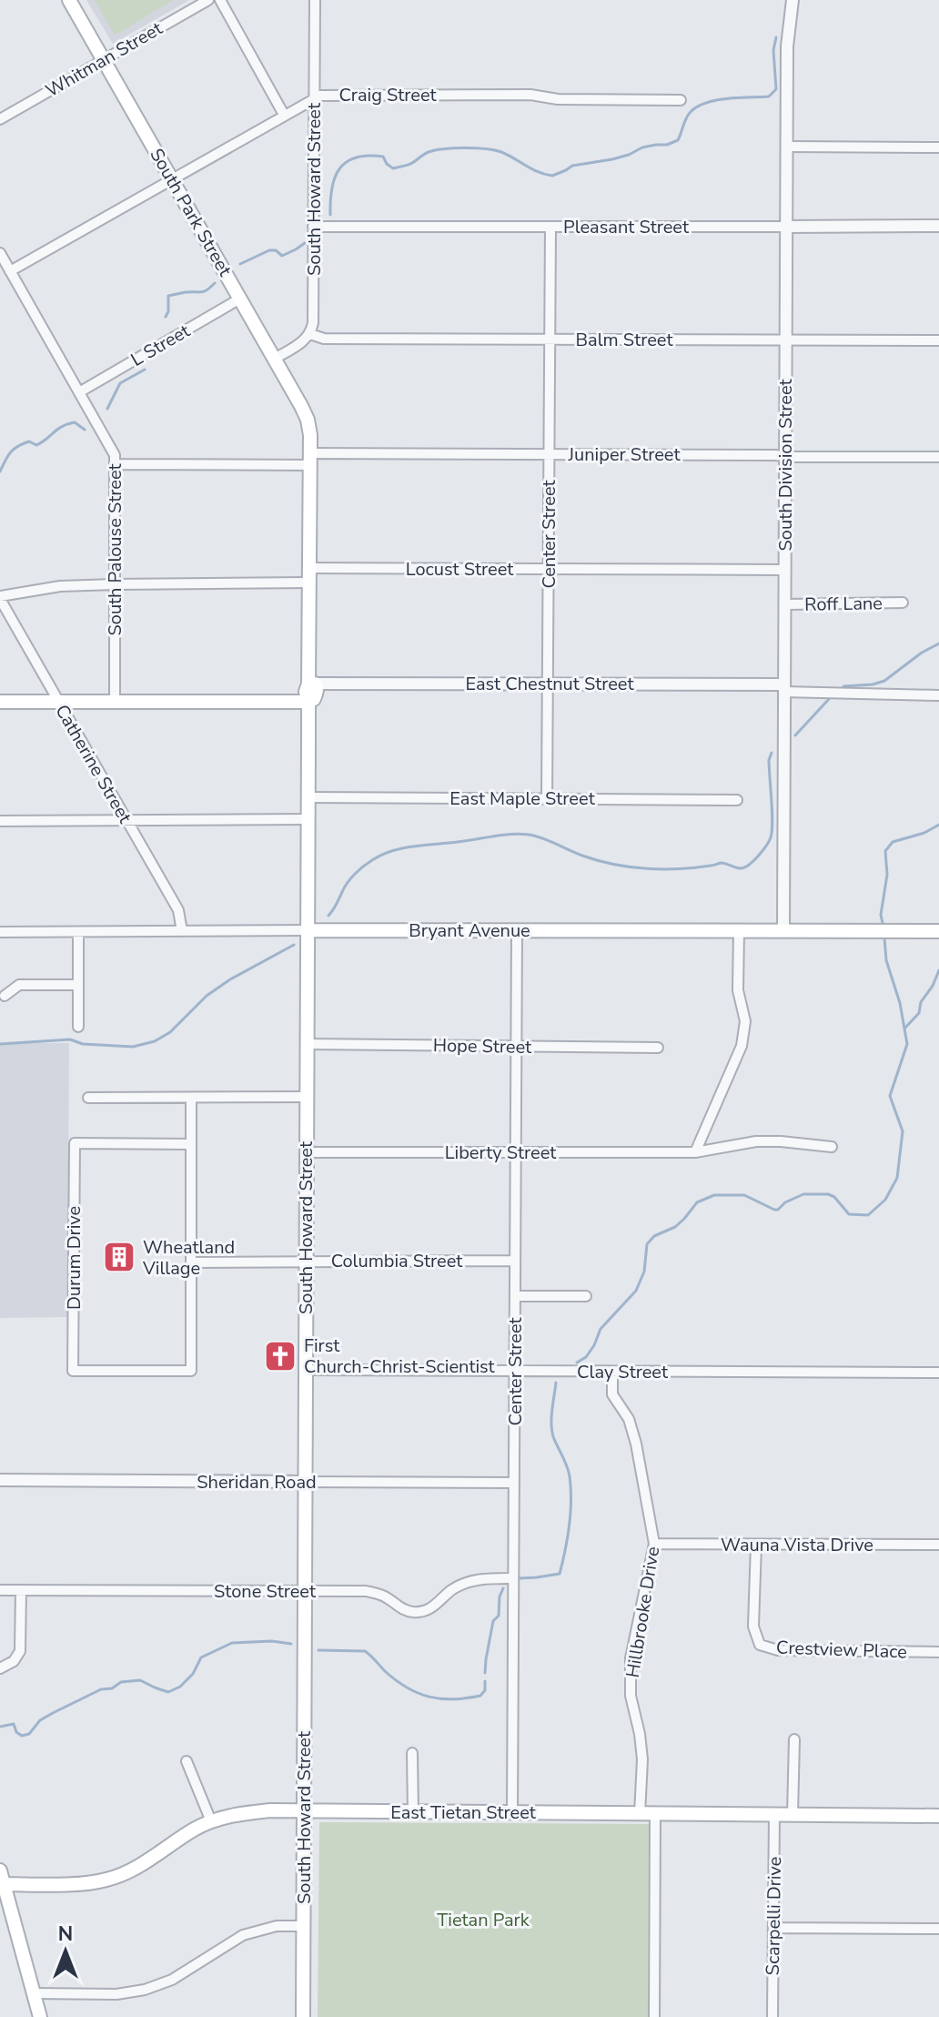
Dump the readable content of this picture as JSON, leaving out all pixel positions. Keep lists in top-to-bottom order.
{
  "streets": {
    "main road": [
      "South Howard Street",
      "South Park Street",
      "Bryant Avenue",
      "East Tietan Street"
    ],
    "street": [
      "Whitman Street",
      "Craig Street",
      "Pleasant Street",
      "Balm Street",
      "L Street",
      "Juniper Street",
      "South Division Street",
      "Center Street",
      "South Palouse Street",
      "Locust Street",
      "Roff Lane",
      "East Chestnut Street",
      "Catherine Street",
      "East Maple Street",
      "Hope Street",
      "Liberty Street",
      "Durum Drive",
      "Columbia Street",
      "Clay Street",
      "Sheridan Road",
      "Wauna Vista Drive",
      "Stone Street",
      "Hillbrooke Drive",
      "Crestview Place",
      "Scarpelli Drive"
    ]
  },
  "crossings": [
    ["Whitman Street", "South Park Street"],
    ["Craig Street", "South Howard Street"],
    ["Craig Street", "South Park Street"],
    ["Craig Street", "South Palouse Street"],
    ["South Howard Street", "Pleasant Street"],
    ["South Howard Street", "Balm Street"],
    ["South Howard Street", "East Chestnut Street"],
    ["South Howard Street", "East Maple Street"],
    ["South Howard Street", "Bryant Avenue"],
    ["South Howard Street", "Hope Street"],
    ["South Howard Street", "Liberty Street"],
    ["South Howard Street", "Columbia Street"],
    ["South Howard Street", "Clay Street"],
    ["South Howard Street", "Sheridan Road"],
    ["South Howard Street", "Stone Street"],
    ["South Howard Street", "East Tietan Street"],
    ["South Park Street", "L Street"],
    ["South Park Street", "Juniper Street"],
    ["Pleasant Street", "South Division Street"],
    ["Pleasant Street", "Center Street"],
    ["Balm Street", "South Division Street"],
    ["Balm Street", "Center Street"],
    ["L Street", "South Palouse Street"],
    ["Juniper Street", "South Division Street"],
    ["Juniper Street", "Center Street"],
    ["Juniper Street", "South Palouse Street"],
    ["South Division Street", "Locust Street"],
    ["South Division Street", "Roff Lane"],
    ["South Division Street", "East Chestnut Street"],
    ["South Division Street", "Bryant Avenue"],
    ["Center Street", "Locust Street"],
    ["Center Street", "East Chestnut Street"],
    ["Center Street", "East Maple Street"],
    ["Center Street", "Bryant Avenue"],
    ["Center Street", "Hope Street"],
    ["Center Street", "Liberty Street"],
    ["Center Street", "Columbia Street"],
    ["Center Street", "Clay Street"],
    ["Center Street", "Sheridan Road"],
    ["Center Street", "Stone Street"],
    ["Center Street", "East Tietan Street"],
    ["Catherine Street", "Bryant Avenue"],
    ["Durum Drive", "Columbia Street"],
    ["Clay Street", "Hillbrooke Drive"],
    ["Wauna Vista Drive", "Hillbrooke Drive"],
    ["Wauna Vista Drive", "Crestview Place"],
    ["Hillbrooke Drive", "East Tietan Street"],
    ["East Tietan Street", "Scarpelli Drive"]
  ],
  "parks": ["Tietan Park"],
  "places": {
    "building": ["Wheatland Village"],
    "church": ["First Church-Christ-Scientist"]
  },
  "north": "top"
}
